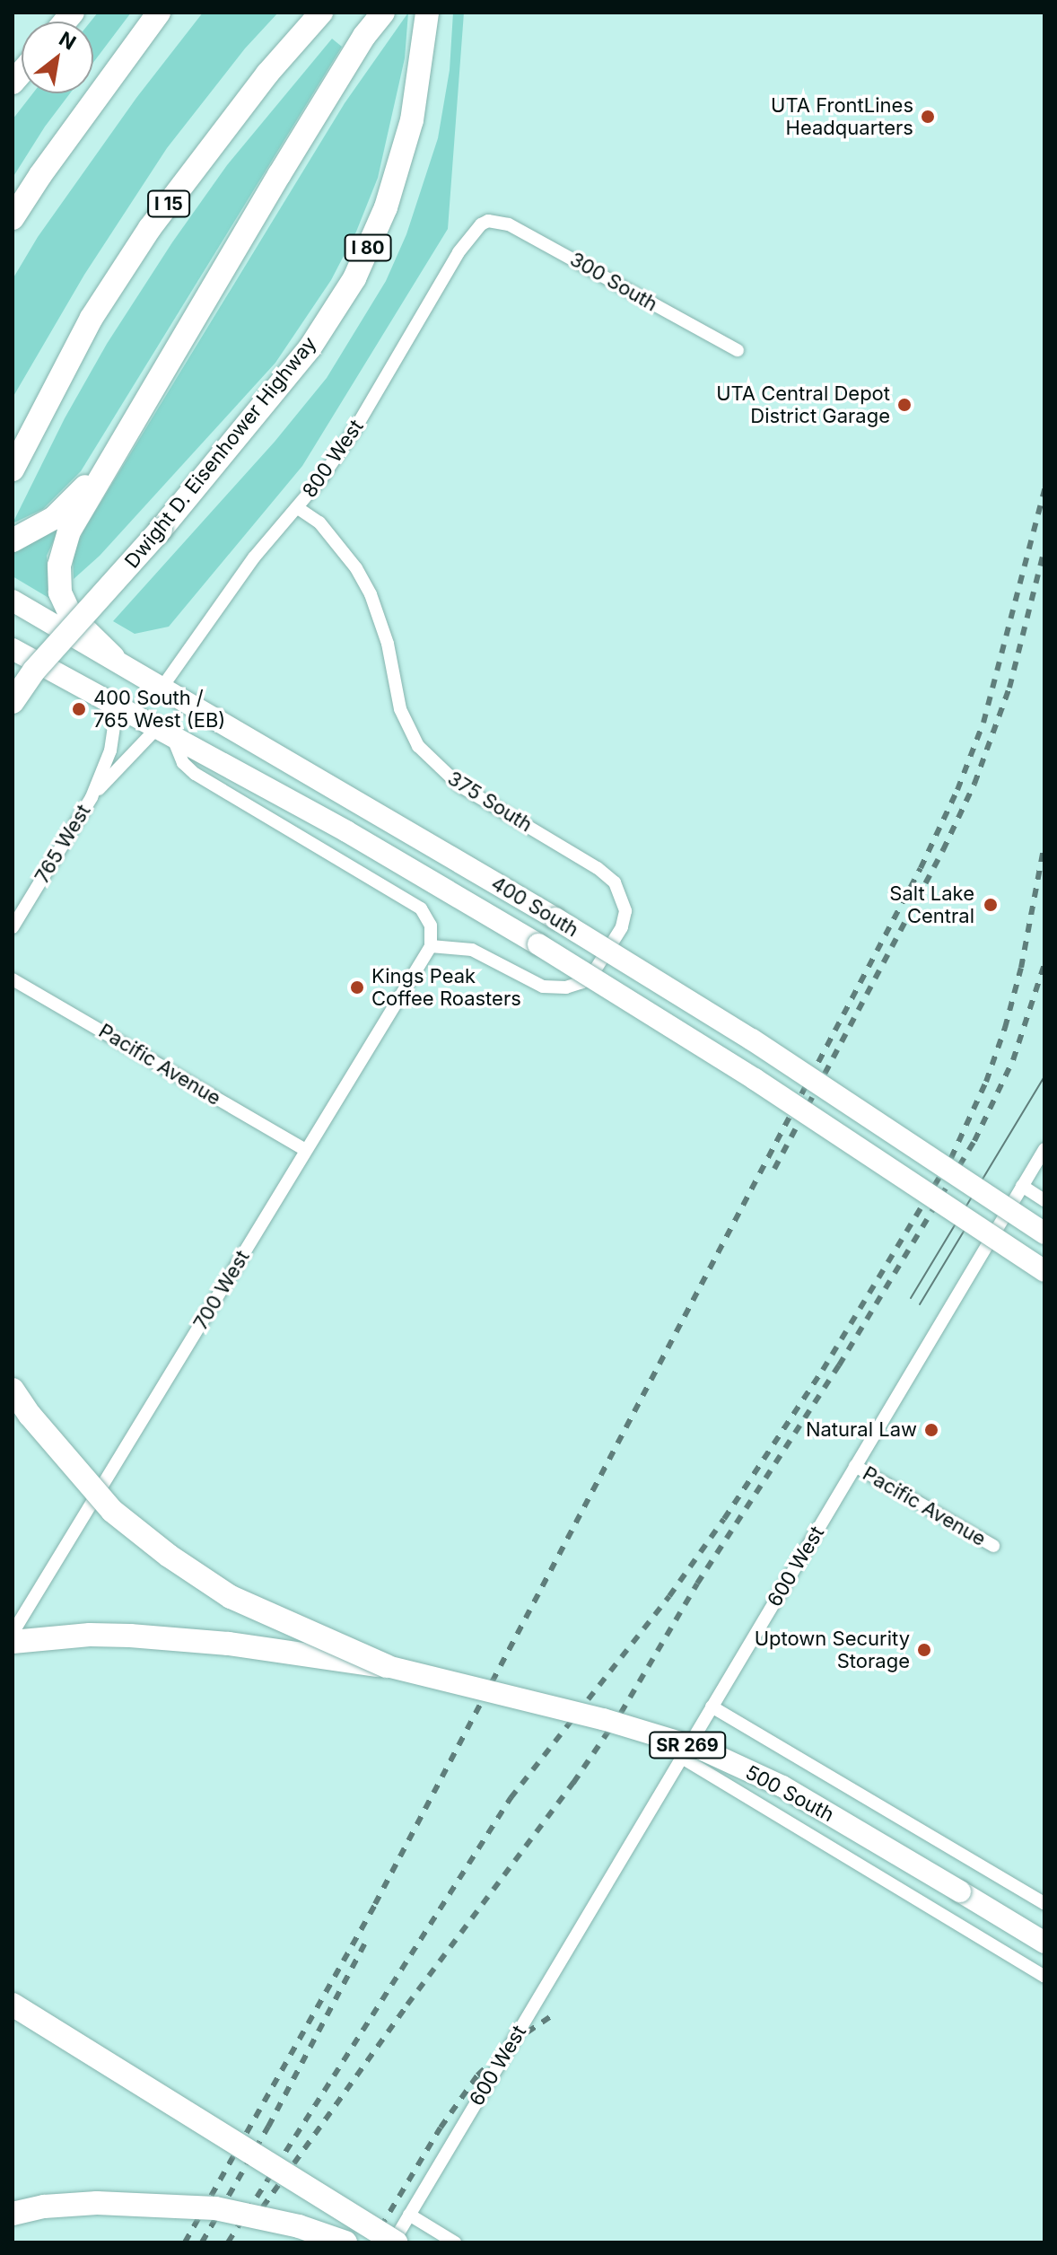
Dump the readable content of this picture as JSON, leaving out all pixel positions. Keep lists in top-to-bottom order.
{
  "streets": {
    "highway": ["I 15", "I 80", "Dwight D. Eisenhower Highway"],
    "main road": ["400 South", "SR 269", "500 South"],
    "street": [
      "300 South",
      "800 West",
      "375 South",
      "765 West",
      "Pacific Avenue",
      "700 West",
      "600 West"
    ]
  },
  "crossings": [
    ["300 South", "800 West"],
    ["800 West", "375 South"],
    ["800 West", "400 South"],
    ["375 South", "700 West"],
    ["765 West", "400 South"],
    ["Pacific Avenue", "700 West"],
    ["Pacific Avenue", "600 West"],
    ["600 West", "500 South"]
  ],
  "places": [
    "UTA FrontLines Headquarters",
    "UTA Central Depot District Garage",
    "400 South / 765 West (EB)",
    "Salt Lake Central",
    "Kings Peak Coffee Roasters",
    "Natural Law",
    "Uptown Security Storage"
  ],
  "north": "top right"
}
